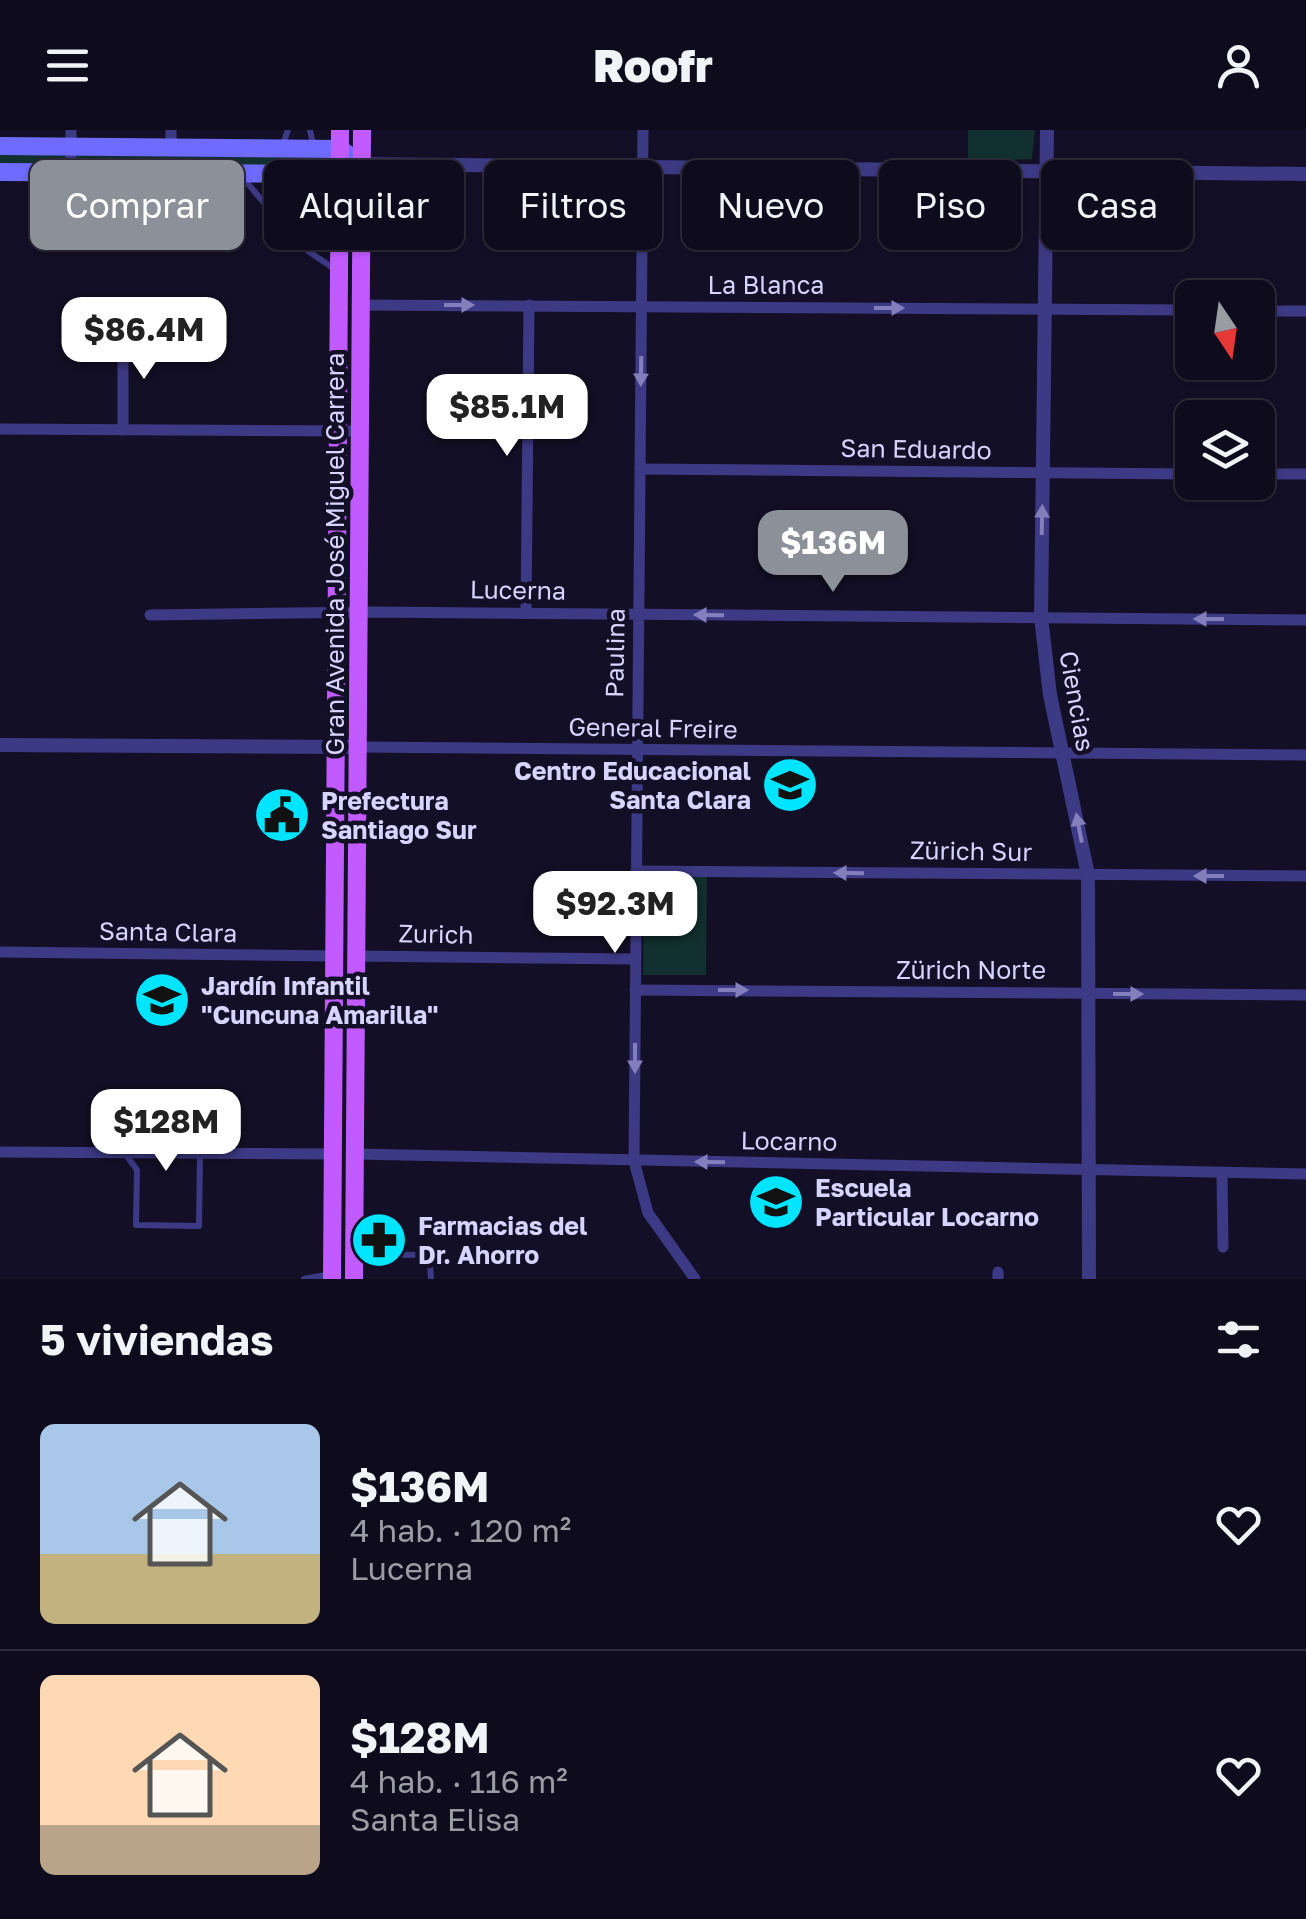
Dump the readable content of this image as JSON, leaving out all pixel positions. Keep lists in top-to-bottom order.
{
  "streets": {
    "main road": ["Gran Avenida José Miguel Carrera"],
    "street": [
      "La Blanca",
      "San Eduardo",
      "Lucerna",
      "Paulina",
      "Ciencias",
      "General Freire",
      "Zürich Sur",
      "Santa Clara",
      "Zurich",
      "Zürich Norte",
      "Locarno"
    ]
  },
  "crossings": [
    ["La Blanca", "Gran Avenida José Miguel Carrera"],
    ["La Blanca", "Paulina"],
    ["La Blanca", "Ciencias"],
    ["San Eduardo", "Paulina"],
    ["San Eduardo", "Ciencias"],
    ["Gran Avenida José Miguel Carrera", "Lucerna"],
    ["Gran Avenida José Miguel Carrera", "General Freire"],
    ["Gran Avenida José Miguel Carrera", "Santa Clara"],
    ["Gran Avenida José Miguel Carrera", "Zurich"],
    ["Gran Avenida José Miguel Carrera", "Locarno"],
    ["Lucerna", "Paulina"],
    ["Lucerna", "Ciencias"],
    ["Paulina", "General Freire"],
    ["Paulina", "Zürich Sur"],
    ["Paulina", "Zurich"],
    ["Paulina", "Zürich Norte"],
    ["Paulina", "Locarno"],
    ["Ciencias", "General Freire"],
    ["Ciencias", "Zürich Sur"],
    ["Ciencias", "Zürich Norte"],
    ["Ciencias", "Locarno"]
  ],
  "one_way": [
    "La Blanca",
    "Lucerna",
    "Zürich Sur",
    "Zürich Norte",
    "Locarno"
  ],
  "places": {
    "school or university": ["Centro Educacional Santa Clara", "Jardín Infantil \"Cuncuna Amarilla\"", "Escuela Particular Locarno"],
    "public building": ["Prefectura Santiago Sur"],
    "pharmacy": ["Farmacias del Dr. Ahorro"]
  },
  "north": "bottom",
  "page": {
    "header": "Roofr",
    "chip": [
      "Comprar",
      "Alquilar",
      "Filtros",
      "Nuevo",
      "Piso",
      "Casa"
    ],
    "price": [
      "$86.4M",
      "$85.1M",
      "$136M",
      "$92.3M",
      "$128M"
    ],
    "heading": "5 viviendas",
    "list": [
      {
        "name": "$136M",
        "note": "4 hab. · 120 m² · Lucerna"
      },
      {
        "name": "$128M",
        "note": "4 hab. · 116 m² · Santa Elisa"
      }
    ]
  }
}
